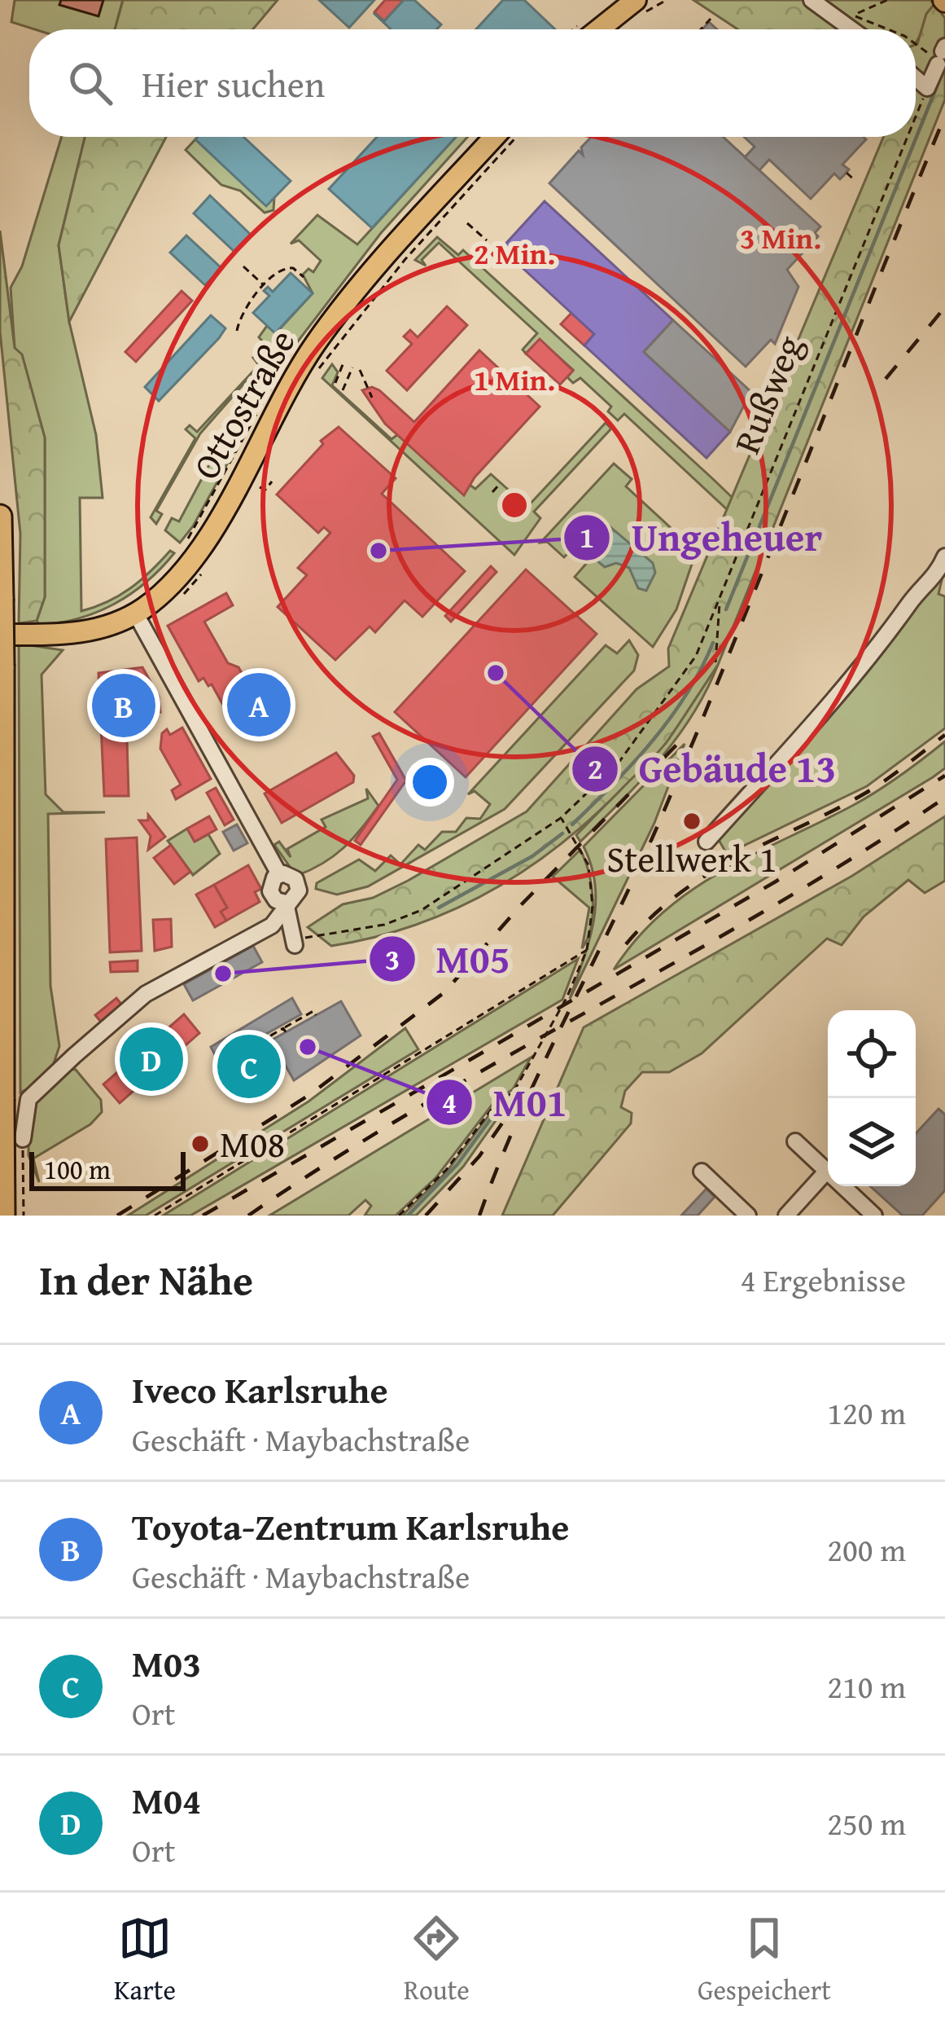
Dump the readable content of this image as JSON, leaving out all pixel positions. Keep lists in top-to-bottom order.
{
  "streets": {
    "main road": ["Ottostraße"],
    "path": ["Rußweg"]
  },
  "places": [
    "Ungeheuer",
    "Gebäude 13",
    "Stellwerk 1",
    "M05",
    "M01",
    "M08"
  ],
  "scale_bar": "100 m",
  "page": {
    "search": "Hier suchen",
    "pins": [
      "A",
      "B",
      "D",
      "C"
    ],
    "scale": "100 m",
    "heading": ["In der Nähe", "4 Ergebnisse"],
    "list": [
      {
        "mark": "A",
        "name": "Iveco Karlsruhe",
        "note": "Geschäft · Maybachstraße",
        "value": "120 m"
      },
      {
        "mark": "B",
        "name": "Toyota-Zentrum Karlsruhe",
        "note": "Geschäft · Maybachstraße",
        "value": "200 m"
      },
      {
        "mark": "C",
        "name": "M03",
        "note": "Ort",
        "value": "210 m"
      },
      {
        "mark": "D",
        "name": "M04",
        "note": "Ort",
        "value": "250 m"
      }
    ],
    "nav": ["Karte", "Route", "Gespeichert"]
  },
  "rings": ["3 Min.", "2 Min.", "1 Min."]
}
